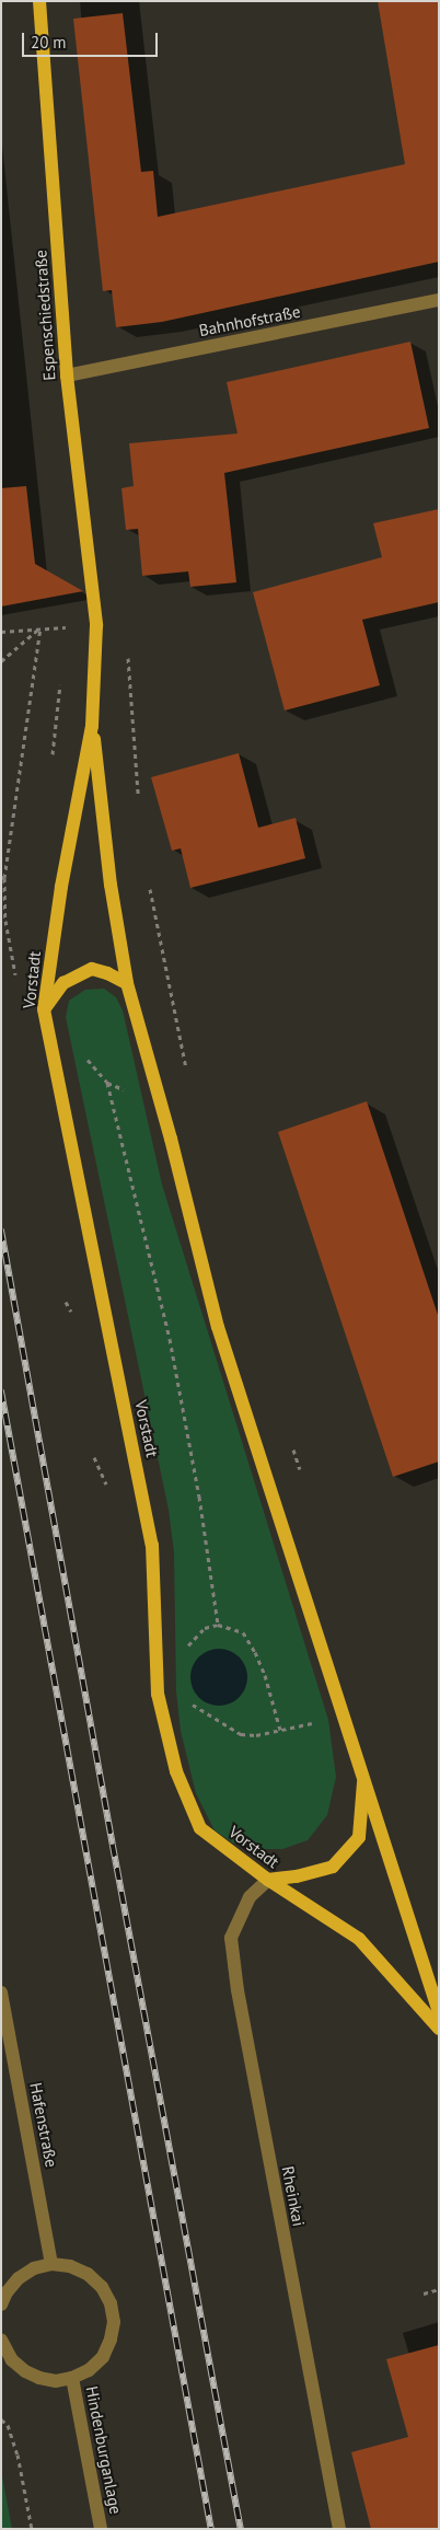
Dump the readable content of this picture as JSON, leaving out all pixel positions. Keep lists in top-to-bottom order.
{
  "streets": {
    "main road": ["Espenschiedstraße", "Vorstadt"],
    "street": [
      "Bahnhofstraße",
      "Hafenstraße",
      "Rheinkai",
      "Hindenburganlage"
    ]
  },
  "crossings": [
    ["Espenschiedstraße", "Bahnhofstraße"],
    ["Espenschiedstraße", "Vorstadt"],
    ["Vorstadt", "Rheinkai"]
  ],
  "scale_bar": "20 m"
}
